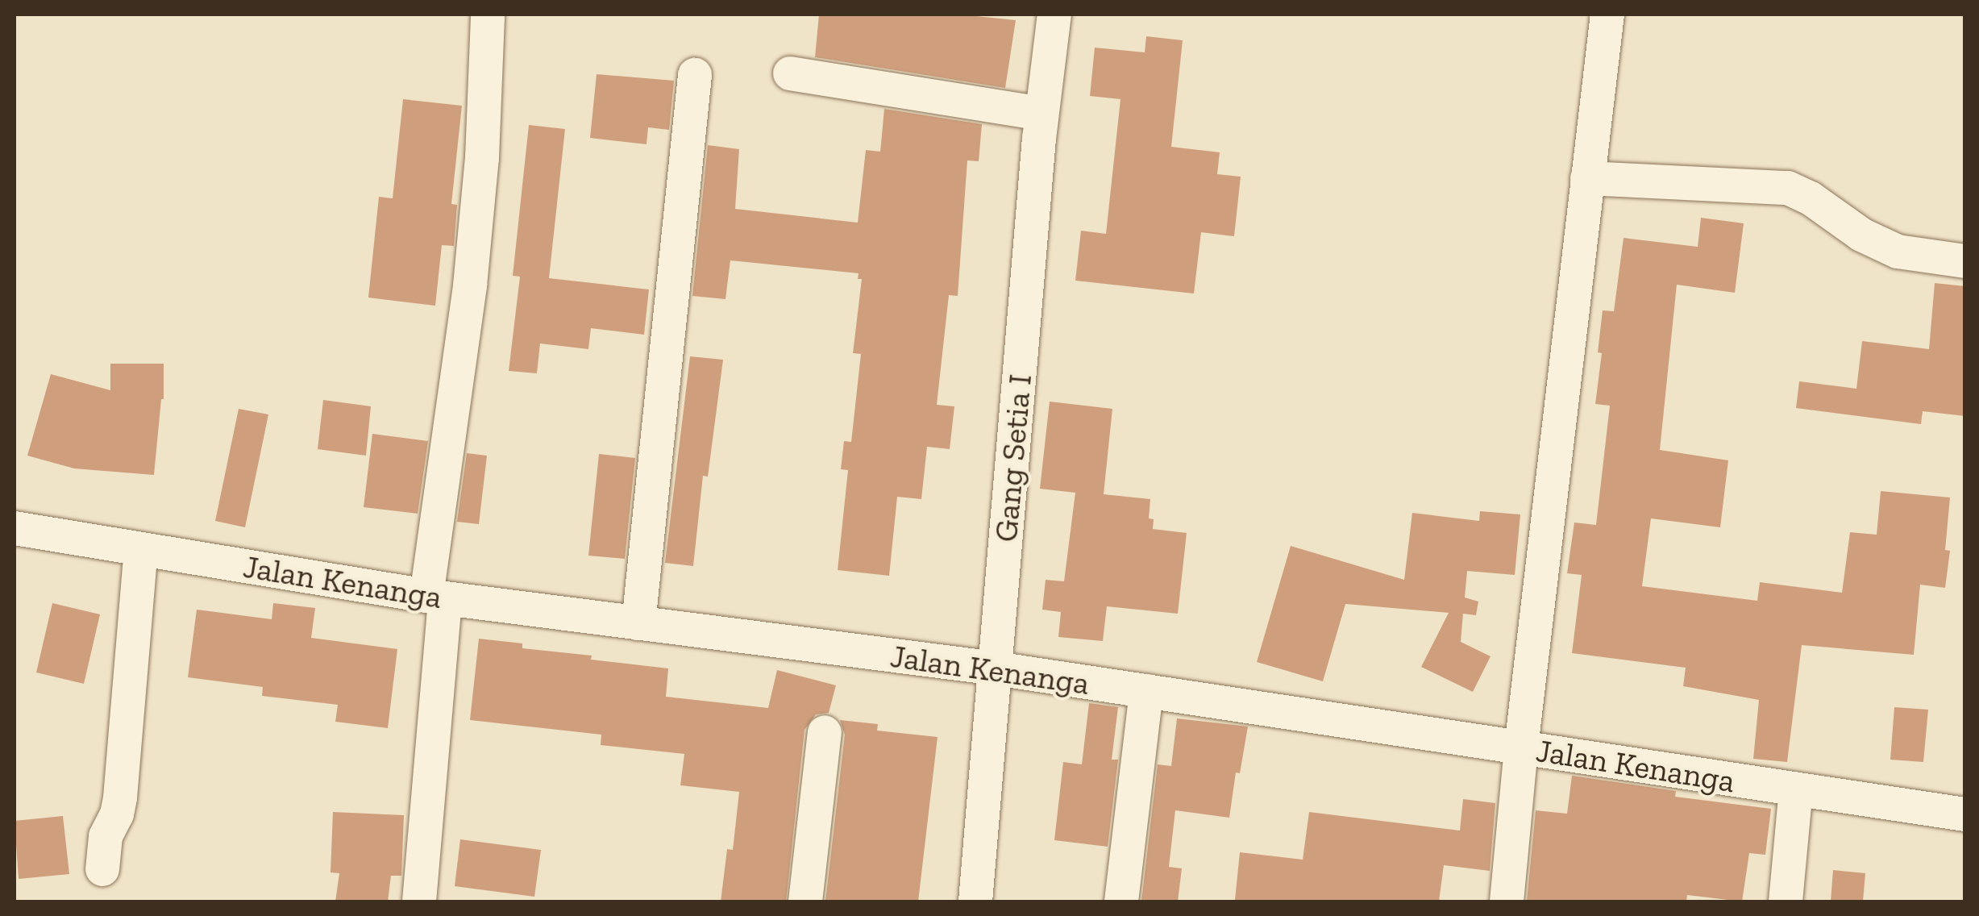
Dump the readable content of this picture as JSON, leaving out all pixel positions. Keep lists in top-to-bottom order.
{
  "streets": {
    "street": ["Gang Setia I", "Jalan Kenanga"]
  },
  "crossings": [
    ["Gang Setia I", "Jalan Kenanga"]
  ]
}
